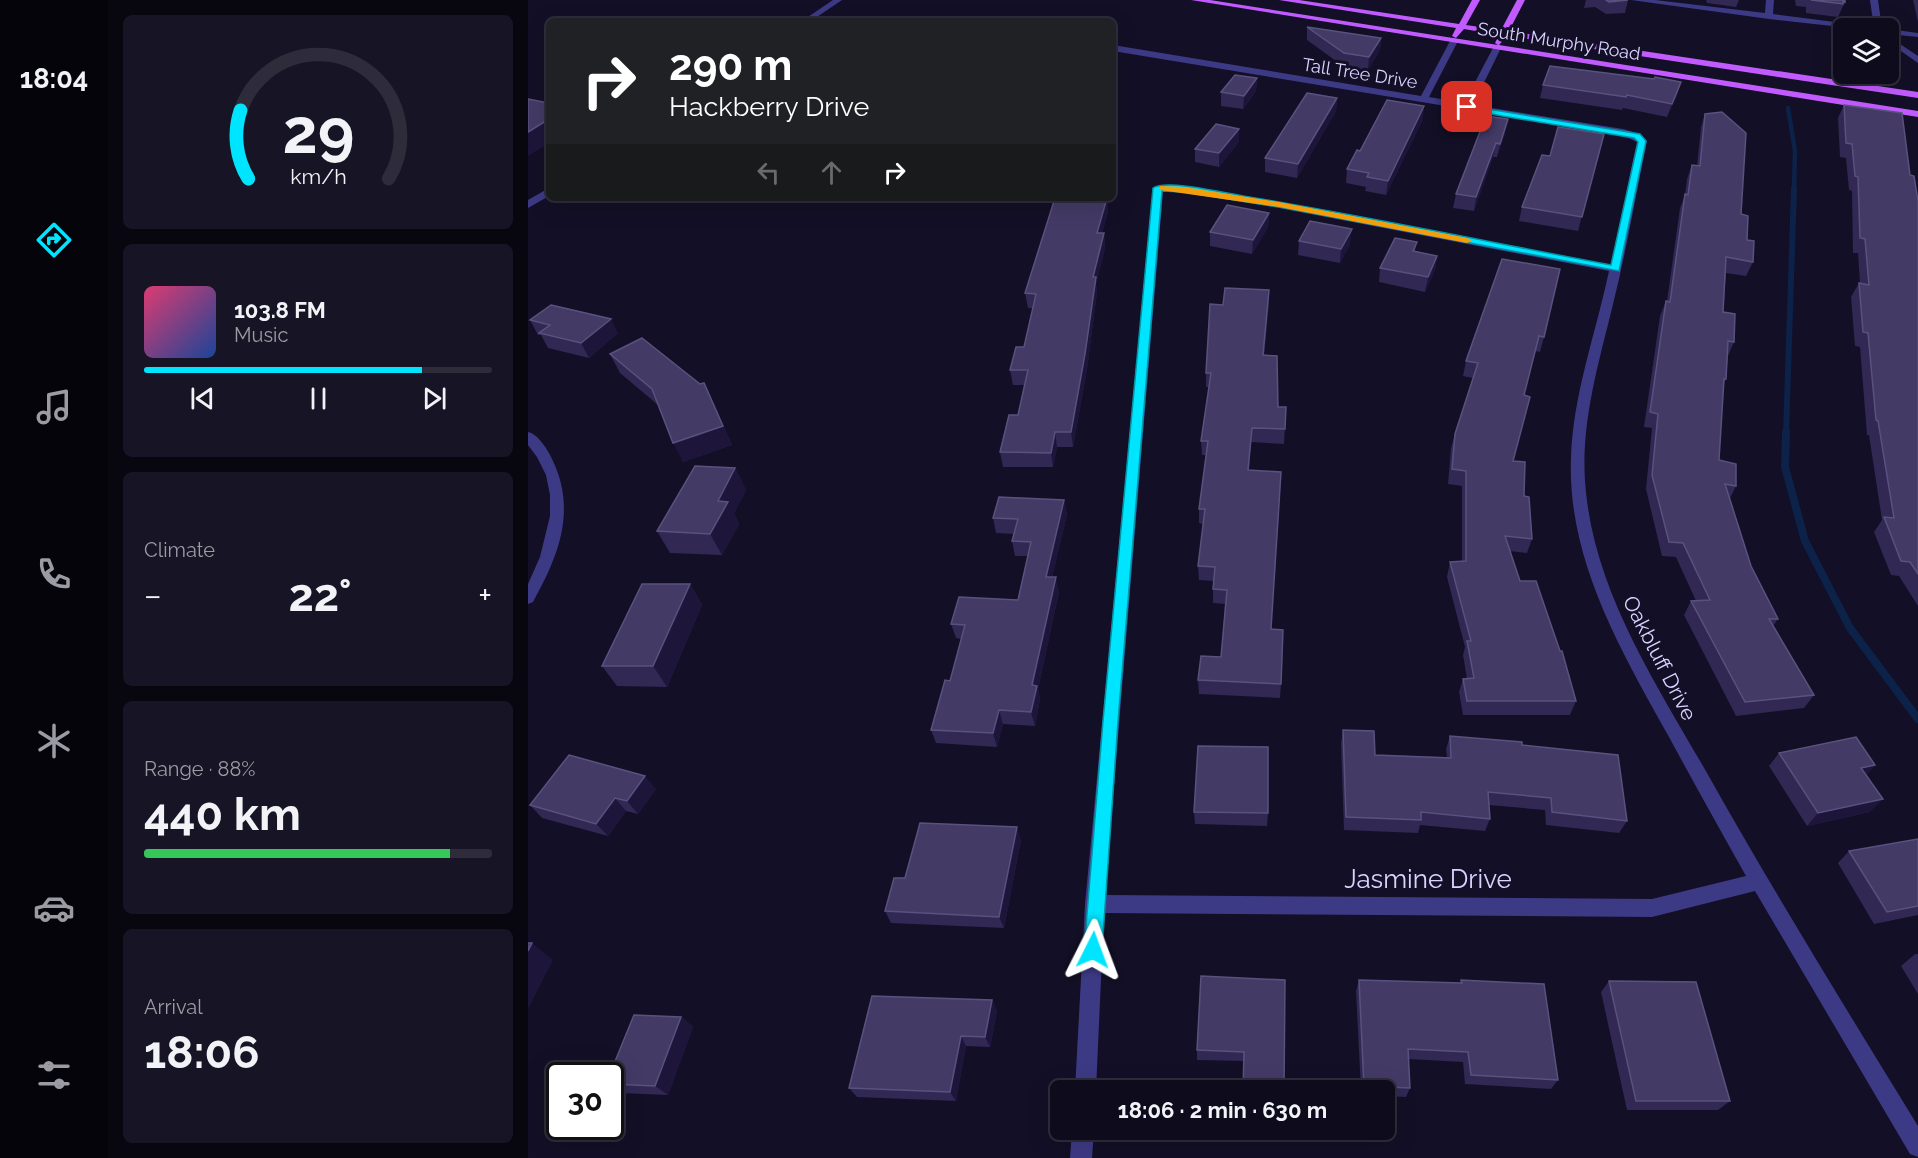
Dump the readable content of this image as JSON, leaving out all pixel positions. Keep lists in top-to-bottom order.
{
  "streets": {
    "main road": ["South Murphy Road"],
    "street": ["Tall Tree Drive", "Oakbluff Drive", "Jasmine Drive"]
  },
  "crossings": [
    ["Tall Tree Drive", "Oakbluff Drive"],
    ["Oakbluff Drive", "Jasmine Drive"]
  ],
  "page": {
    "tabs": "18:04",
    "turn": ["290 m", "Hackberry Drive"],
    "song": ["103.8 FM", "Music"],
    "tile": [
      "Climate",
      ["Range · 88%", "440 km"],
      ["Arrival", "18:06"]
    ],
    "heat": ["−", "22°", "+"],
    "limit": "30",
    "trip": "18:06 · 2 min · 630 m",
    "gauge": ["29", "km/h"]
  }
}
